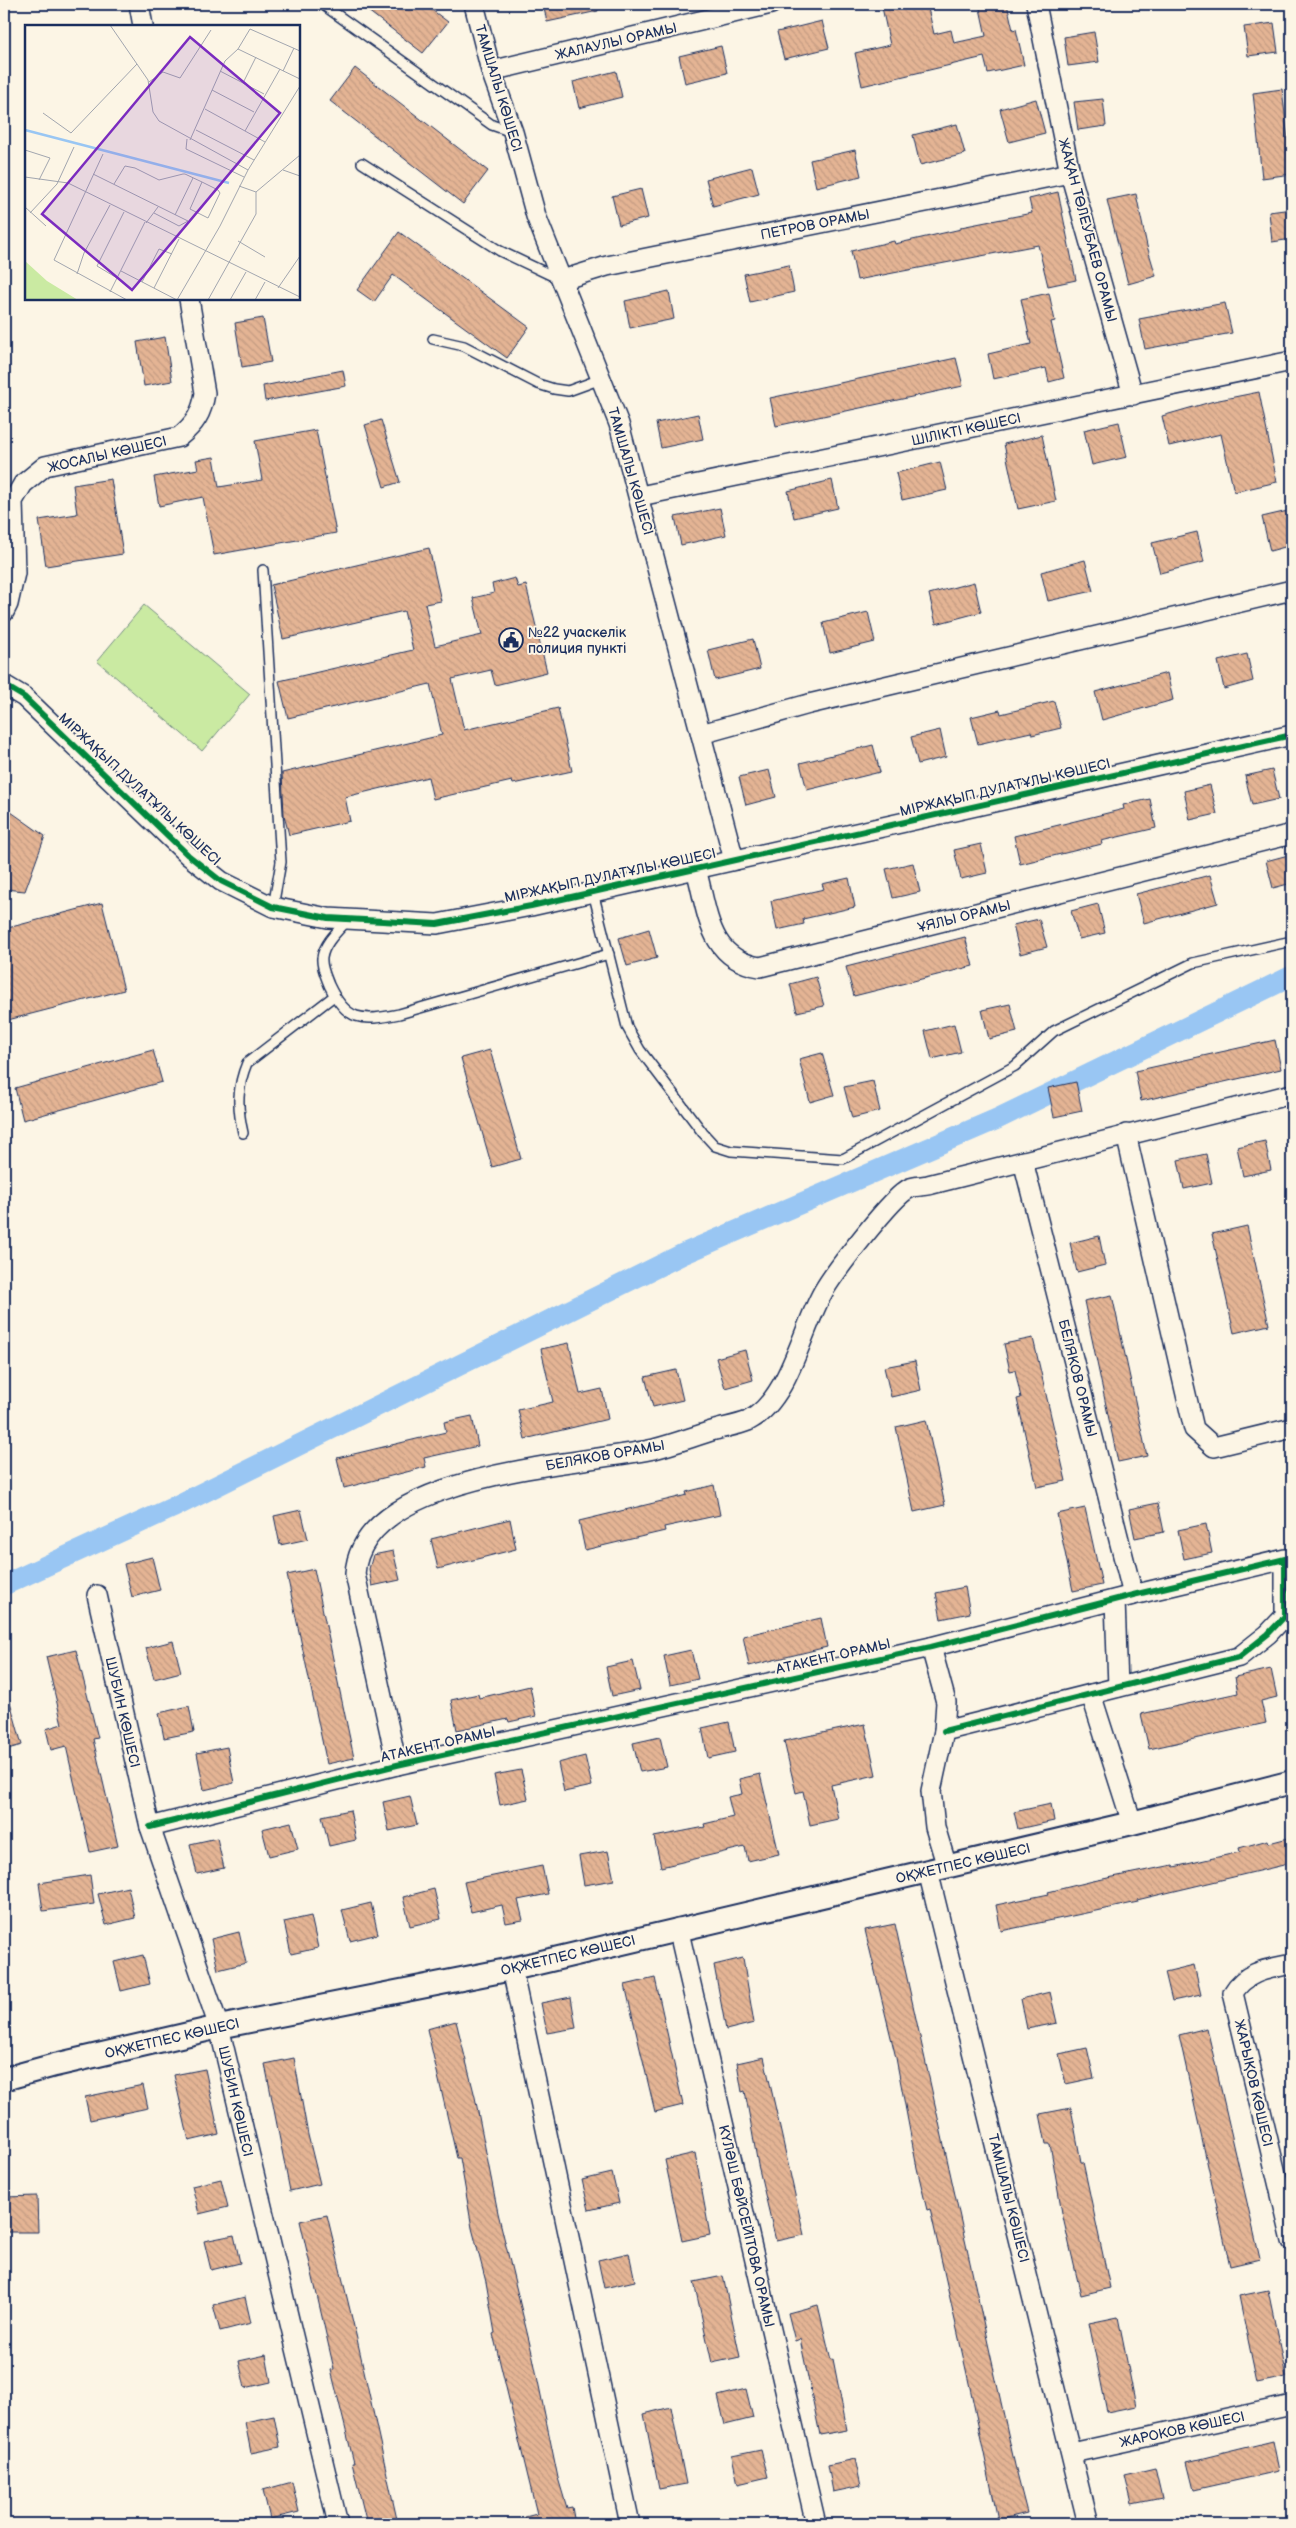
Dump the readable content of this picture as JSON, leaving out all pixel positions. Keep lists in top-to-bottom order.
{
  "streets": {
    "street": [
      "ЖАЛАУЛЫ ОРАМЫ",
      "ТАМШАЛЫ КӨШЕСІ",
      "ПЕТРОВ ОРАМЫ",
      "ЖАҚАН ТӨЛЕУБАЕВ ОРАМЫ",
      "ШІЛІКТІ КӨШЕСІ",
      "ЖОСАЛЫ КӨШЕСІ",
      "МІРЖАҚЫП ДУЛАТҰЛЫ КӨШЕСІ",
      "ҰЯЛЫ ОРАМЫ",
      "БЕЛЯКОВ ОРАМЫ",
      "АТАКЕНТ ОРАМЫ",
      "ШУБИН КӨШЕСІ",
      "ОҚЖЕТПЕС КӨШЕСІ",
      "ЖАРЫҚОВ КӨШЕСІ",
      "КҮЛӘШ БӘЙСЕЙІТОВА ОРАМЫ",
      "ЖАРОКОВ КӨШЕСІ"
    ]
  },
  "crossings": [
    ["ЖАЛАУЛЫ ОРАМЫ", "ТАМШАЛЫ КӨШЕСІ"],
    ["ТАМШАЛЫ КӨШЕСІ", "ПЕТРОВ ОРАМЫ"],
    ["ТАМШАЛЫ КӨШЕСІ", "ШІЛІКТІ КӨШЕСІ"],
    ["ТАМШАЛЫ КӨШЕСІ", "МІРЖАҚЫП ДУЛАТҰЛЫ КӨШЕСІ"],
    ["ТАМШАЛЫ КӨШЕСІ", "АТАКЕНТ ОРАМЫ"],
    ["ТАМШАЛЫ КӨШЕСІ", "ОҚЖЕТПЕС КӨШЕСІ"],
    ["ТАМШАЛЫ КӨШЕСІ", "ЖАРОКОВ КӨШЕСІ"],
    ["ПЕТРОВ ОРАМЫ", "ЖАҚАН ТӨЛЕУБАЕВ ОРАМЫ"],
    ["ЖАҚАН ТӨЛЕУБАЕВ ОРАМЫ", "ШІЛІКТІ КӨШЕСІ"],
    ["МІРЖАҚЫП ДУЛАТҰЛЫ КӨШЕСІ", "ҰЯЛЫ ОРАМЫ"],
    ["БЕЛЯКОВ ОРАМЫ", "АТАКЕНТ ОРАМЫ"],
    ["АТАКЕНТ ОРАМЫ", "ШУБИН КӨШЕСІ"],
    ["ШУБИН КӨШЕСІ", "ОҚЖЕТПЕС КӨШЕСІ"],
    ["ОҚЖЕТПЕС КӨШЕСІ", "КҮЛӘШ БӘЙСЕЙІТОВА ОРАМЫ"]
  ],
  "places": {
    "public building": ["№22 учаскелік полиция пункті"]
  }
}
